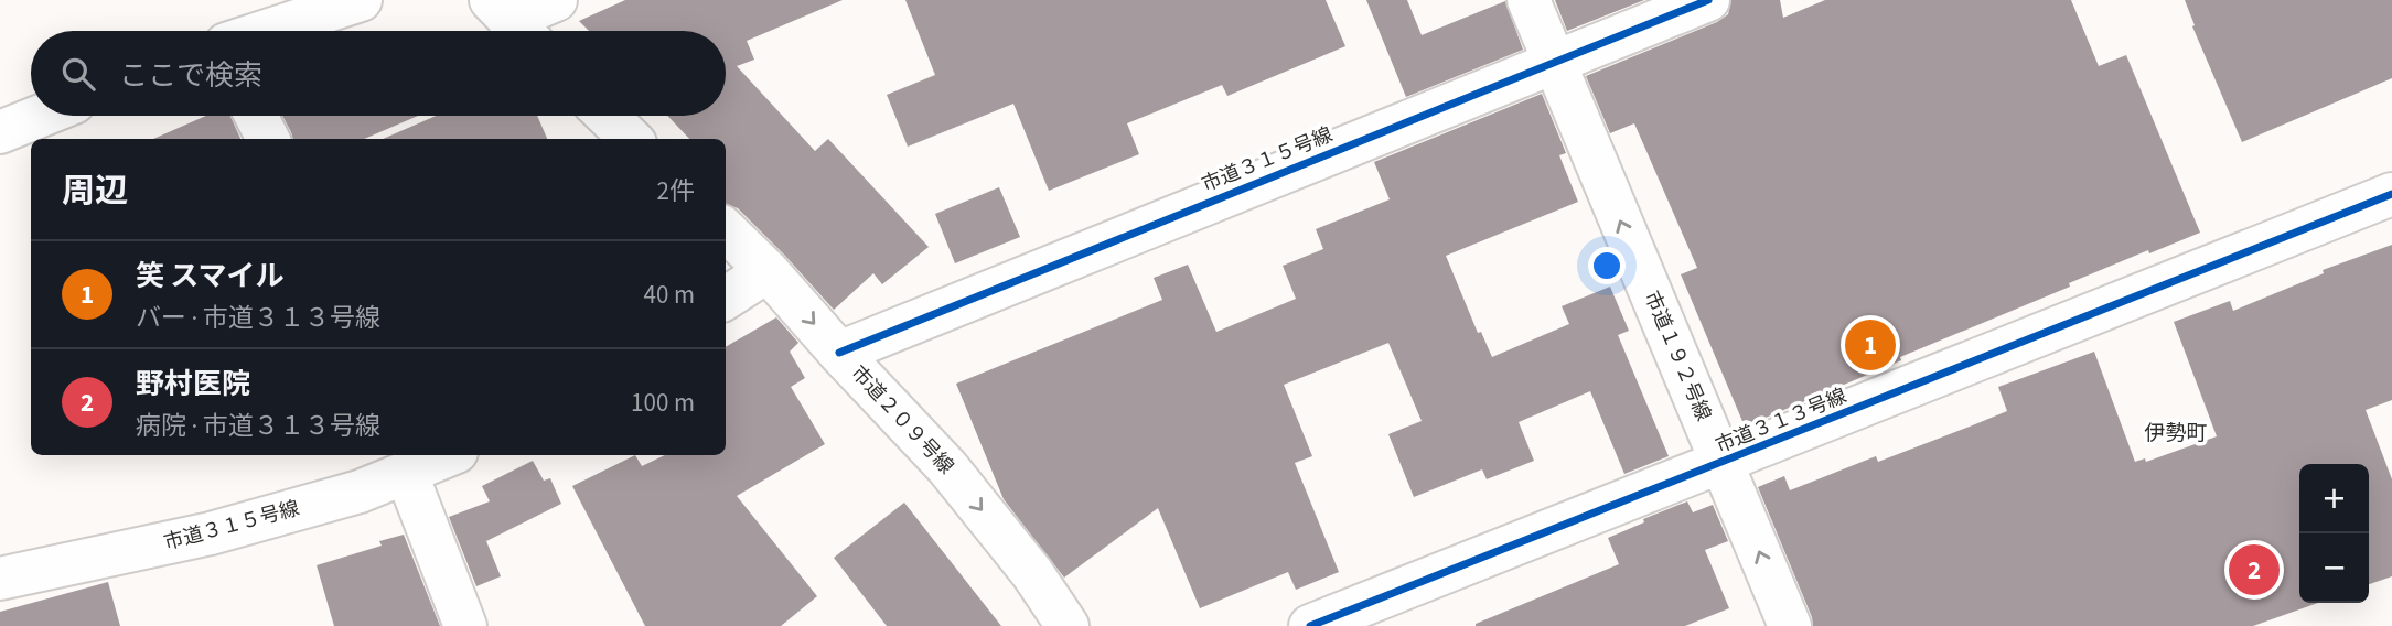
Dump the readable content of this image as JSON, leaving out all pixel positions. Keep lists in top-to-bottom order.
{
  "streets": {
    "street": [
      "市道３１５号線",
      "市道１９２号線",
      "市道２０９号線",
      "市道３１３号線"
    ]
  },
  "crossings": [
    ["市道３１５号線", "市道１９２号線"],
    ["市道３１５号線", "市道２０９号線"],
    ["市道１９２号線", "市道３１３号線"]
  ],
  "one_way": ["市道１９２号線", "市道２０９号線"],
  "districts": ["伊勢町"],
  "page": {
    "search": "ここで検索",
    "heading": ["周辺", "2件"],
    "list": [
      {
        "mark": "1",
        "name": "笑 スマイル",
        "note": "バー · 市道３１３号線",
        "value": "40 m"
      },
      {
        "mark": "2",
        "name": "野村医院",
        "note": "病院 · 市道３１３号線",
        "value": "100 m"
      }
    ],
    "pins": ["1", "2"],
    "map_buttons": ["+", "−"]
  }
}
